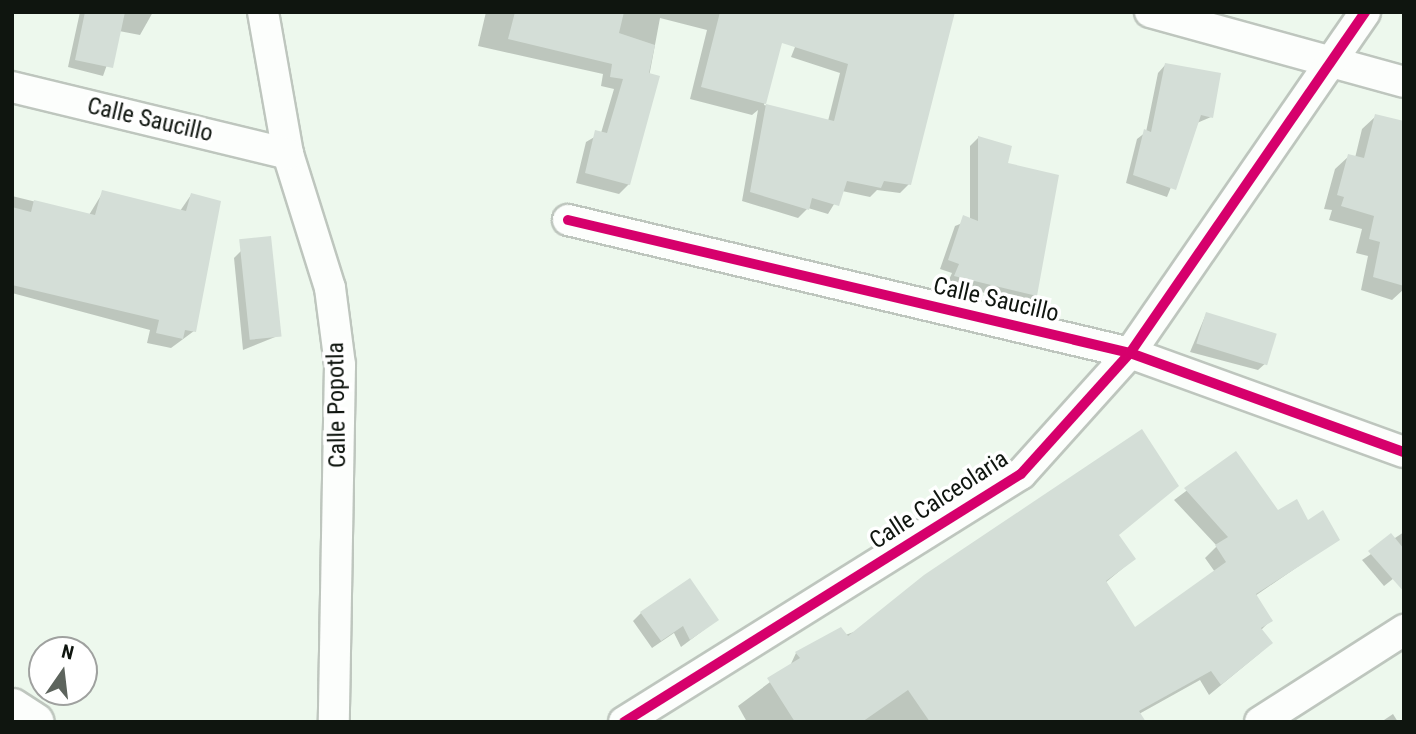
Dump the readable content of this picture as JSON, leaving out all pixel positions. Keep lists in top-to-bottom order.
{
  "streets": {
    "street": ["Calle Saucillo", "Calle Popotla", "Calle Calceolaria"]
  },
  "crossings": [
    ["Calle Saucillo", "Calle Popotla"],
    ["Calle Saucillo", "Calle Calceolaria"]
  ],
  "north": "top"
}
